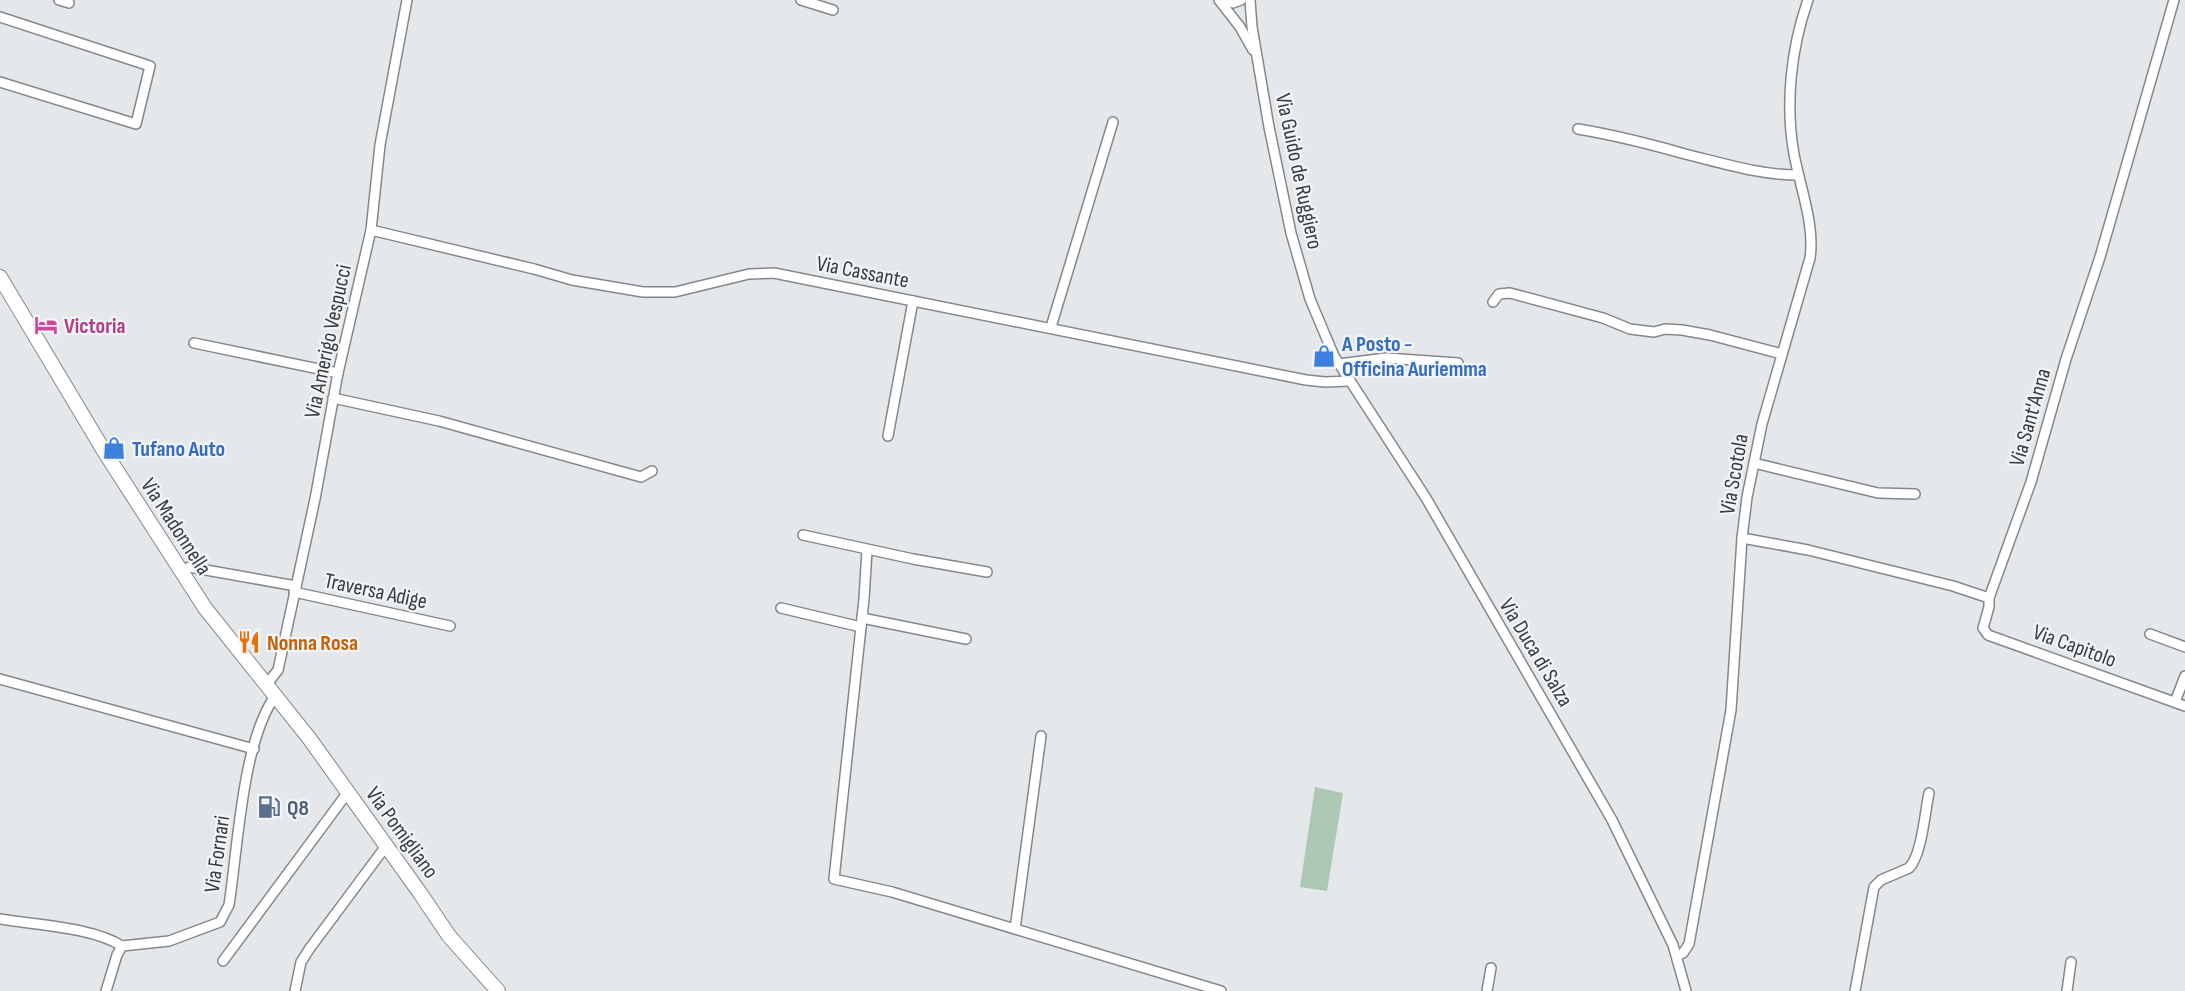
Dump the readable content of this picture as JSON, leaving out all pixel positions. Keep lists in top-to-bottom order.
{
  "streets": {
    "street": [
      "Via Guido de Ruggiero",
      "Via Cassante",
      "Via Amerigo Vespucci",
      "Via Sant'Anna",
      "Via Scotola",
      "Via Madonnella",
      "Traversa Adige",
      "Via Capitolo",
      "Via Duca di Salza",
      "Via Pomigliano",
      "Via Fornari"
    ]
  },
  "crossings": [
    ["Via Guido de Ruggiero", "Via Duca di Salza"],
    ["Via Cassante", "Via Amerigo Vespucci"],
    ["Via Cassante", "Via Duca di Salza"],
    ["Via Amerigo Vespucci", "Via Madonnella"],
    ["Via Amerigo Vespucci", "Traversa Adige"],
    ["Via Sant'Anna", "Via Capitolo"],
    ["Via Scotola", "Via Duca di Salza"],
    ["Via Madonnella", "Via Pomigliano"],
    ["Via Madonnella", "Via Fornari"],
    ["Via Pomigliano", "Via Fornari"]
  ],
  "places": {
    "hotel": ["Victoria"],
    "shop": ["A Posto - Officina Auriemma", "Tufano Auto"],
    "restaurant": ["Nonna Rosa"],
    "fuel station": ["Q8"]
  }
}
